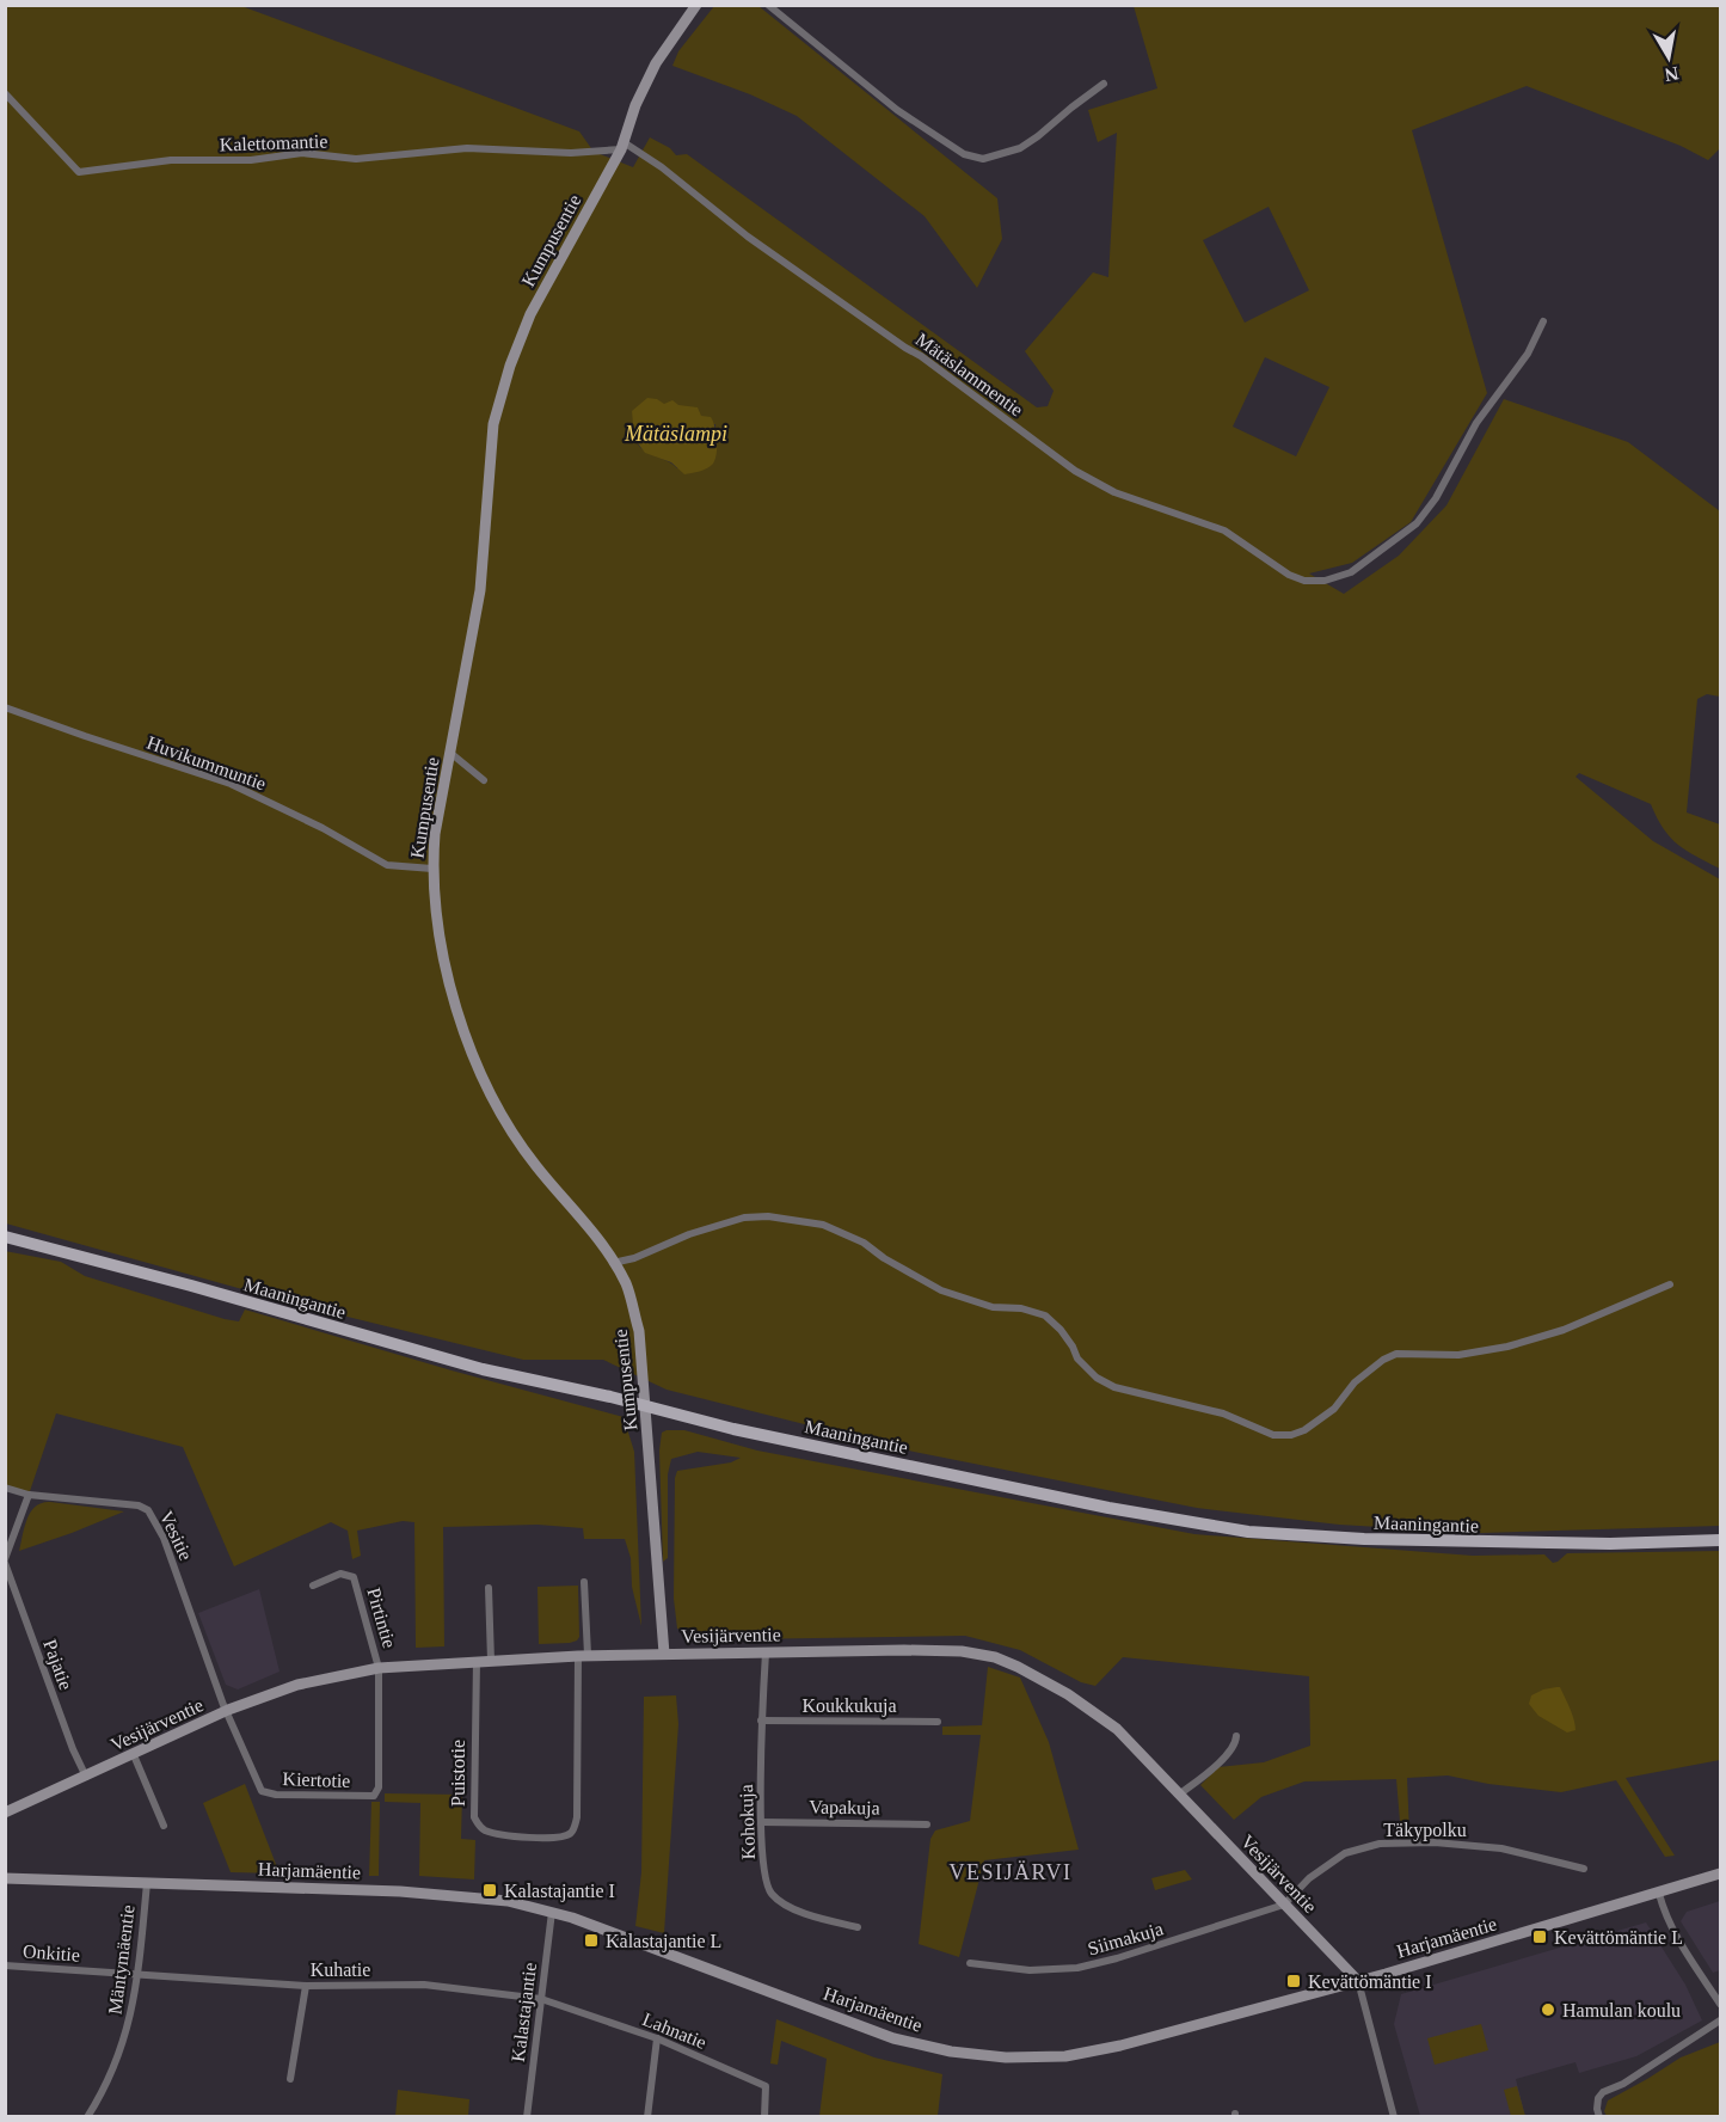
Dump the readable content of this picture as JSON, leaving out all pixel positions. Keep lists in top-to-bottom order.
{
  "streets": {
    "main road": ["Maaningantie"],
    "street": [
      "Kalettomantie",
      "Kumpusentie",
      "Mätäslammentie",
      "Huvikummuntie",
      "Vesitie",
      "Pirtintie",
      "Vesijärventie",
      "Pajatie",
      "Koukkukuja",
      "Puistotie",
      "Kiertotie",
      "Vapakuja",
      "Kohokuja",
      "Täkypolku",
      "Harjamäentie",
      "Siimakuja",
      "Onkitie",
      "Mäntymäentie",
      "Kuhatie",
      "Kalastajantie",
      "Lahnatie"
    ]
  },
  "crossings": [
    ["Kalettomantie", "Kumpusentie"],
    ["Kalettomantie", "Mätäslammentie"],
    ["Kumpusentie", "Mätäslammentie"],
    ["Kumpusentie", "Huvikummuntie"],
    ["Kumpusentie", "Maaningantie"],
    ["Kumpusentie", "Vesijärventie"],
    ["Vesitie", "Vesijärventie"],
    ["Vesitie", "Pajatie"],
    ["Vesitie", "Kiertotie"],
    ["Pirtintie", "Vesijärventie"],
    ["Pirtintie", "Kiertotie"],
    ["Vesijärventie", "Pajatie"],
    ["Vesijärventie", "Puistotie"],
    ["Vesijärventie", "Kiertotie"],
    ["Vesijärventie", "Kohokuja"],
    ["Vesijärventie", "Täkypolku"],
    ["Vesijärventie", "Harjamäentie"],
    ["Vesijärventie", "Siimakuja"],
    ["Koukkukuja", "Kohokuja"],
    ["Vapakuja", "Kohokuja"],
    ["Täkypolku", "Siimakuja"],
    ["Harjamäentie", "Mäntymäentie"],
    ["Harjamäentie", "Kalastajantie"],
    ["Onkitie", "Mäntymäentie"],
    ["Onkitie", "Kuhatie"],
    ["Mäntymäentie", "Kuhatie"],
    ["Kuhatie", "Kalastajantie"],
    ["Kuhatie", "Lahnatie"],
    ["Kalastajantie", "Lahnatie"]
  ],
  "districts": ["VESIJÄRVI"],
  "water": ["Mätäslampi"],
  "places": {
    "transit": [
      "Kalastajantie I",
      "Kevättömäntie L",
      "Kalastajantie L",
      "Kevättömäntie I"
    ],
    "other": ["Hamulan koulu"]
  },
  "north": "bottom"
}
